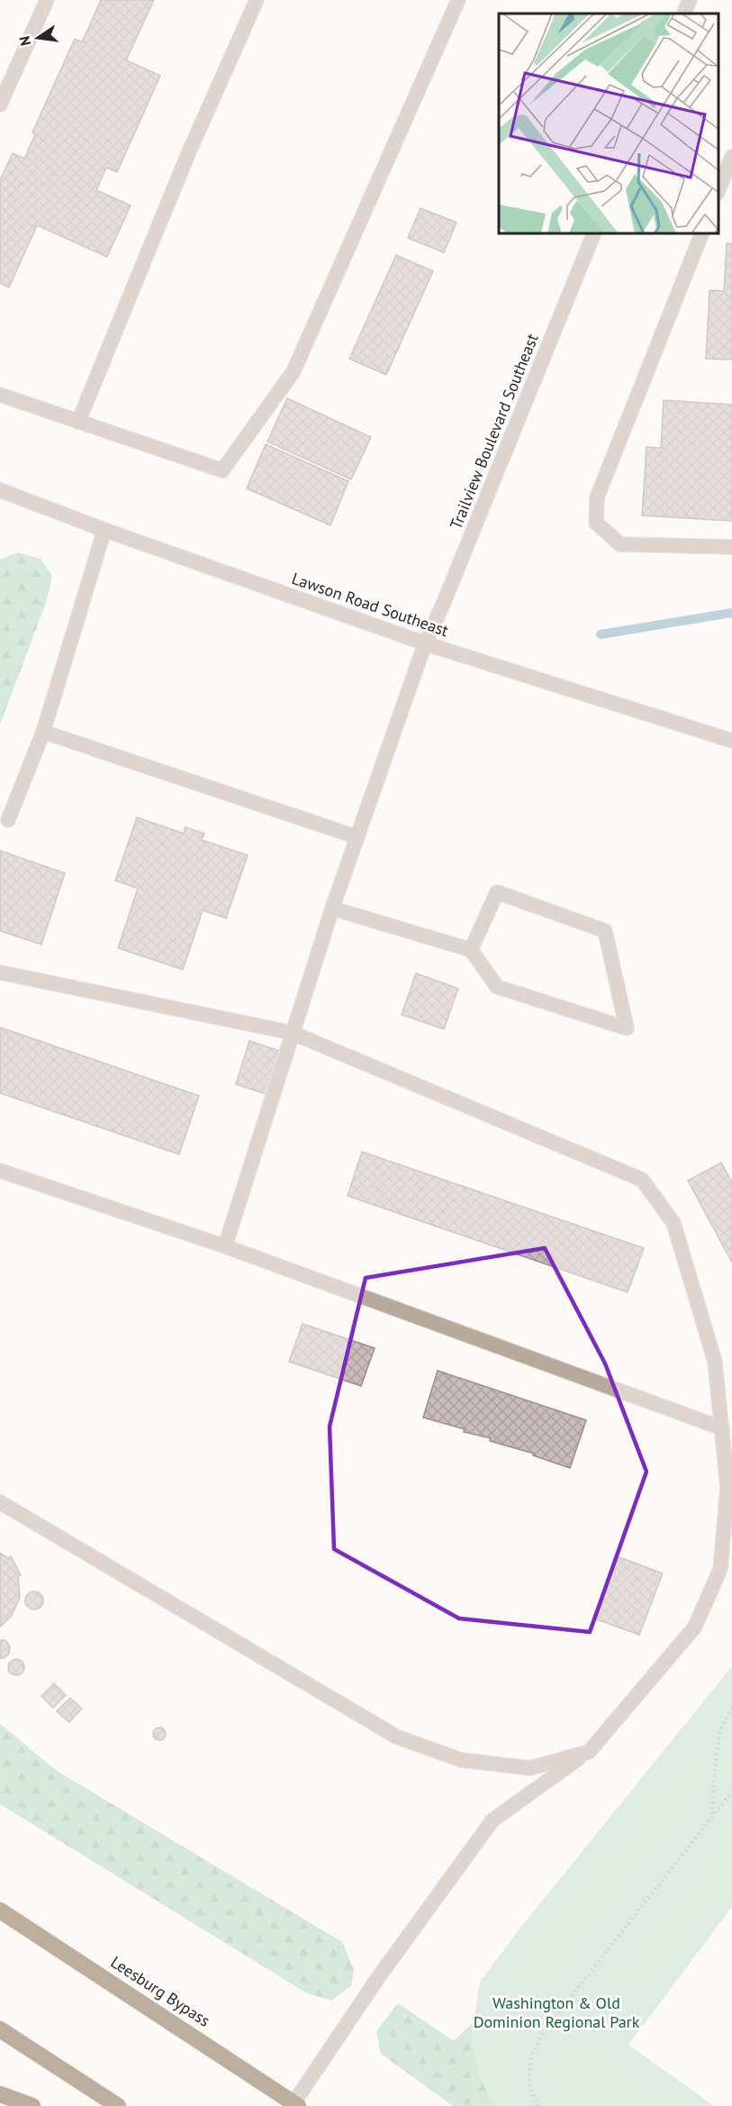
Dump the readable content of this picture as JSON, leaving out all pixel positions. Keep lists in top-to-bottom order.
{
  "streets": {
    "highway": ["Leesburg Bypass"],
    "street": ["Trailview Boulevard Southeast", "Lawson Road Southeast"]
  },
  "crossings": [
    ["Trailview Boulevard Southeast", "Lawson Road Southeast"]
  ],
  "parks": ["Washington & Old Dominion Regional Park"],
  "north": "left"
}
